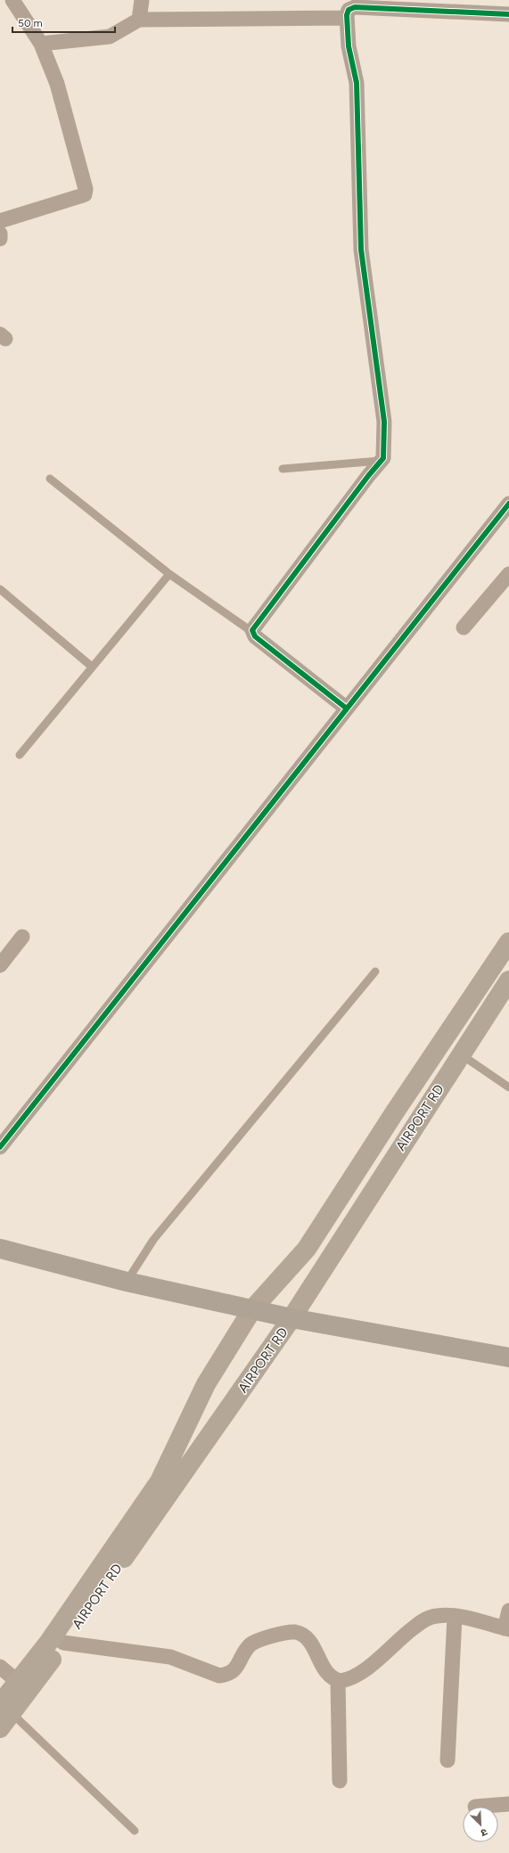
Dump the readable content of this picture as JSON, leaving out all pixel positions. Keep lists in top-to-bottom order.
{
  "streets": {
    "main road": ["AIRPORT RD"]
  },
  "scale_bar": "50 m",
  "north": "bottom right"
}
